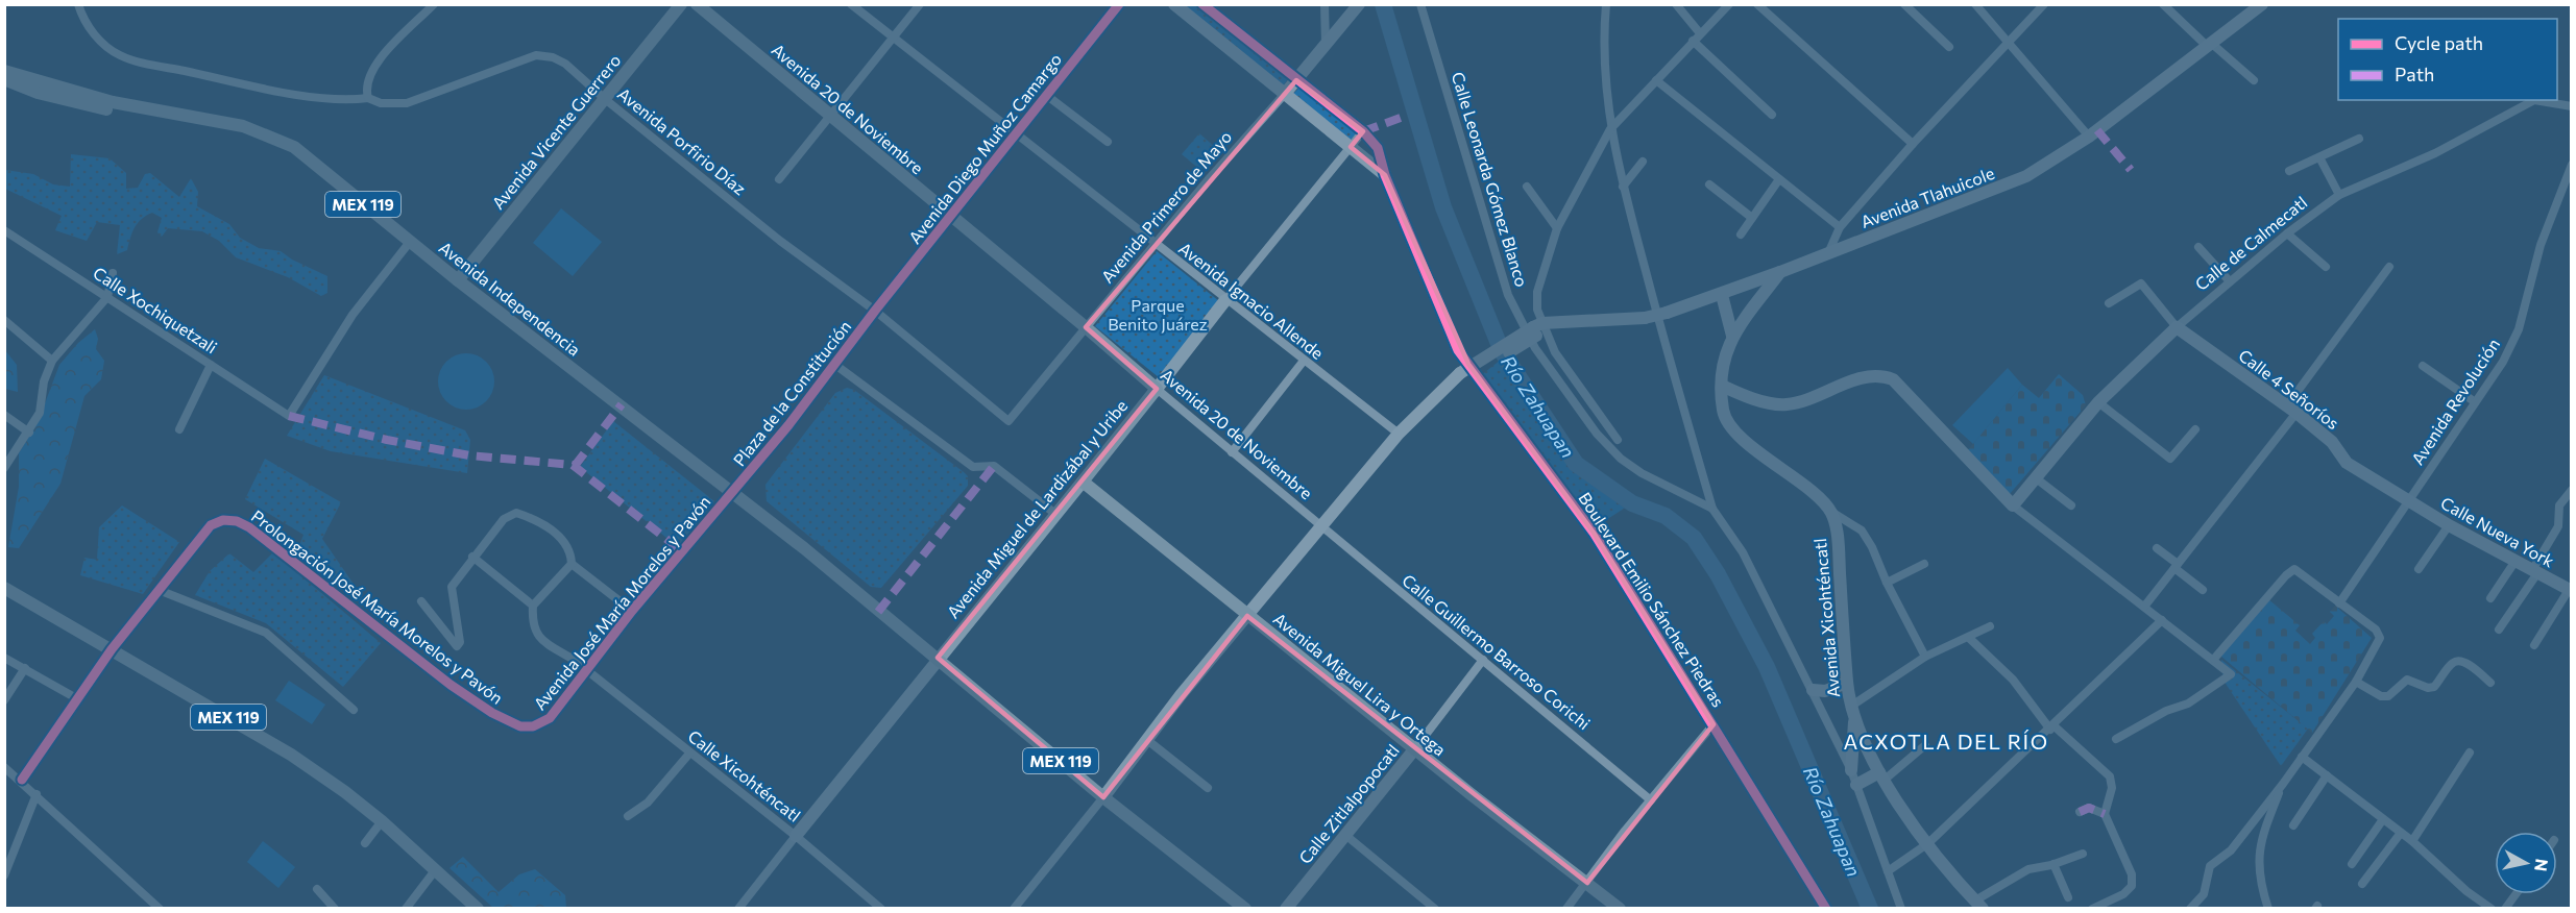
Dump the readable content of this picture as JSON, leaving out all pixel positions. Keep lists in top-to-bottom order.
{
  "streets": {
    "main road": [
      "Avenida 20 de Noviembre",
      "Avenida Vicente Guerrero",
      "MEX 119",
      "Avenida Independencia",
      "Avenida Miguel de Lardizábal y Uribe",
      "Avenida Miguel Lira y Ortega"
    ],
    "street": [
      "Avenida Porfirio Díaz",
      "Avenida Diego Muñoz Camargo",
      "Calle Leonarda Gómez Blanco",
      "Avenida Tlahuicole",
      "Avenida Primero de Mayo",
      "Calle de Calmecatl",
      "Avenida Ignacio Allende",
      "Calle Xochiquetzali",
      "Calle 4 Señoríos",
      "Plaza de la Constitución",
      "Avenida Revolución",
      "Calle Nueva York",
      "Boulevard Emilio Sánchez Piedras",
      "Avenida José María Morelos y Pavón",
      "Prolongación José María Morelos y Pavón",
      "Avenida Xicohténcatl",
      "Calle Guillermo Barroso Corichi",
      "Calle Xicohténcatl",
      "Calle Zitlalpopocatl"
    ]
  },
  "crossings": [
    ["Avenida 20 de Noviembre", "Avenida Diego Muñoz Camargo"],
    ["Avenida 20 de Noviembre", "Avenida Primero de Mayo"],
    ["Avenida 20 de Noviembre", "Avenida Miguel de Lardizábal y Uribe"],
    ["Avenida 20 de Noviembre", "Calle Guillermo Barroso Corichi"],
    ["Avenida Vicente Guerrero", "Avenida Porfirio Díaz"],
    ["Avenida Vicente Guerrero", "Avenida Independencia"],
    ["Avenida Porfirio Díaz", "Avenida Diego Muñoz Camargo"],
    ["Avenida Porfirio Díaz", "Avenida Primero de Mayo"],
    ["Avenida Porfirio Díaz", "Plaza de la Constitución"],
    ["Avenida Diego Muñoz Camargo", "Avenida Ignacio Allende"],
    ["Avenida Diego Muñoz Camargo", "Plaza de la Constitución"],
    ["MEX 119", "Avenida Independencia"],
    ["MEX 119", "Plaza de la Constitución"],
    ["MEX 119", "Avenida Miguel de Lardizábal y Uribe"],
    ["MEX 119", "Avenida José María Morelos y Pavón"],
    ["MEX 119", "Prolongación José María Morelos y Pavón"],
    ["Avenida Primero de Mayo", "Avenida Ignacio Allende"],
    ["Calle de Calmecatl", "Calle 4 Señoríos"],
    ["Avenida Independencia", "Calle Xochiquetzali"],
    ["Avenida Independencia", "Plaza de la Constitución"],
    ["Avenida Independencia", "Avenida José María Morelos y Pavón"],
    ["Avenida Ignacio Allende", "Avenida Miguel de Lardizábal y Uribe"],
    ["Calle 4 Señoríos", "Avenida Revolución"],
    ["Calle 4 Señoríos", "Calle Nueva York"],
    ["Plaza de la Constitución", "Avenida Miguel de Lardizábal y Uribe"],
    ["Plaza de la Constitución", "Avenida José María Morelos y Pavón"],
    ["Avenida Revolución", "Calle Nueva York"],
    ["Avenida Miguel de Lardizábal y Uribe", "Boulevard Emilio Sánchez Piedras"],
    ["Avenida Miguel de Lardizábal y Uribe", "Avenida Miguel Lira y Ortega"],
    ["Avenida Miguel de Lardizábal y Uribe", "Calle Xicohténcatl"],
    ["Avenida José María Morelos y Pavón", "Prolongación José María Morelos y Pavón"],
    ["Avenida José María Morelos y Pavón", "Calle Xicohténcatl"],
    ["Calle Guillermo Barroso Corichi", "Calle Zitlalpopocatl"],
    ["Avenida Miguel Lira y Ortega", "Calle Zitlalpopocatl"]
  ],
  "districts": ["ACXOTLA DEL RÍO"],
  "water": ["Río Zahuapan"],
  "parks": ["Parque Benito Juárez"],
  "legend": ["Cycle path", "Path"],
  "north": "right"
}
